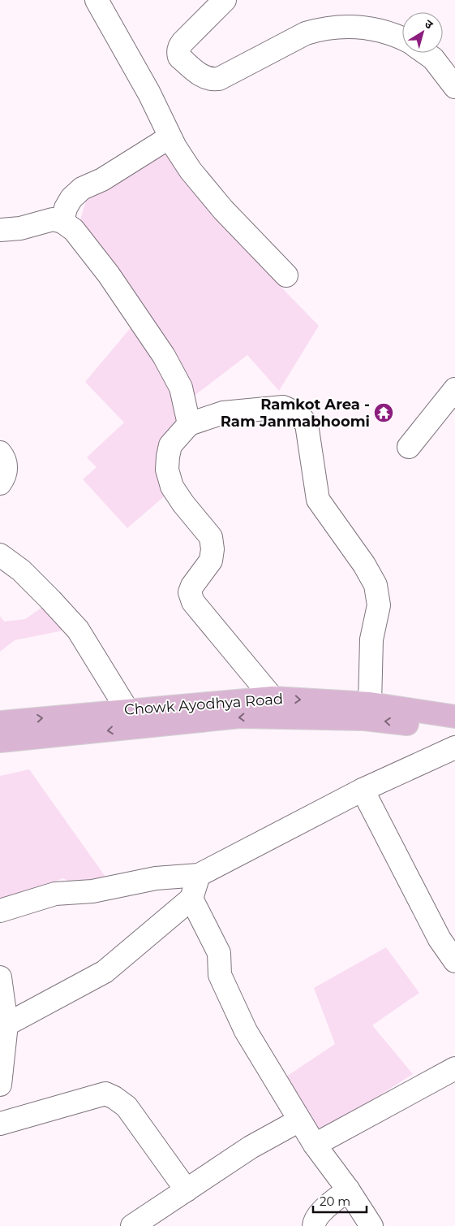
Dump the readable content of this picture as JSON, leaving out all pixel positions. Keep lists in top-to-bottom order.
{
  "streets": {
    "main road": ["Chowk Ayodhya Road"]
  },
  "places": {
    "temple": ["Ramkot Area - Ram Janmabhoomi"]
  },
  "scale_bar": "20 m",
  "north": "top right"
}
